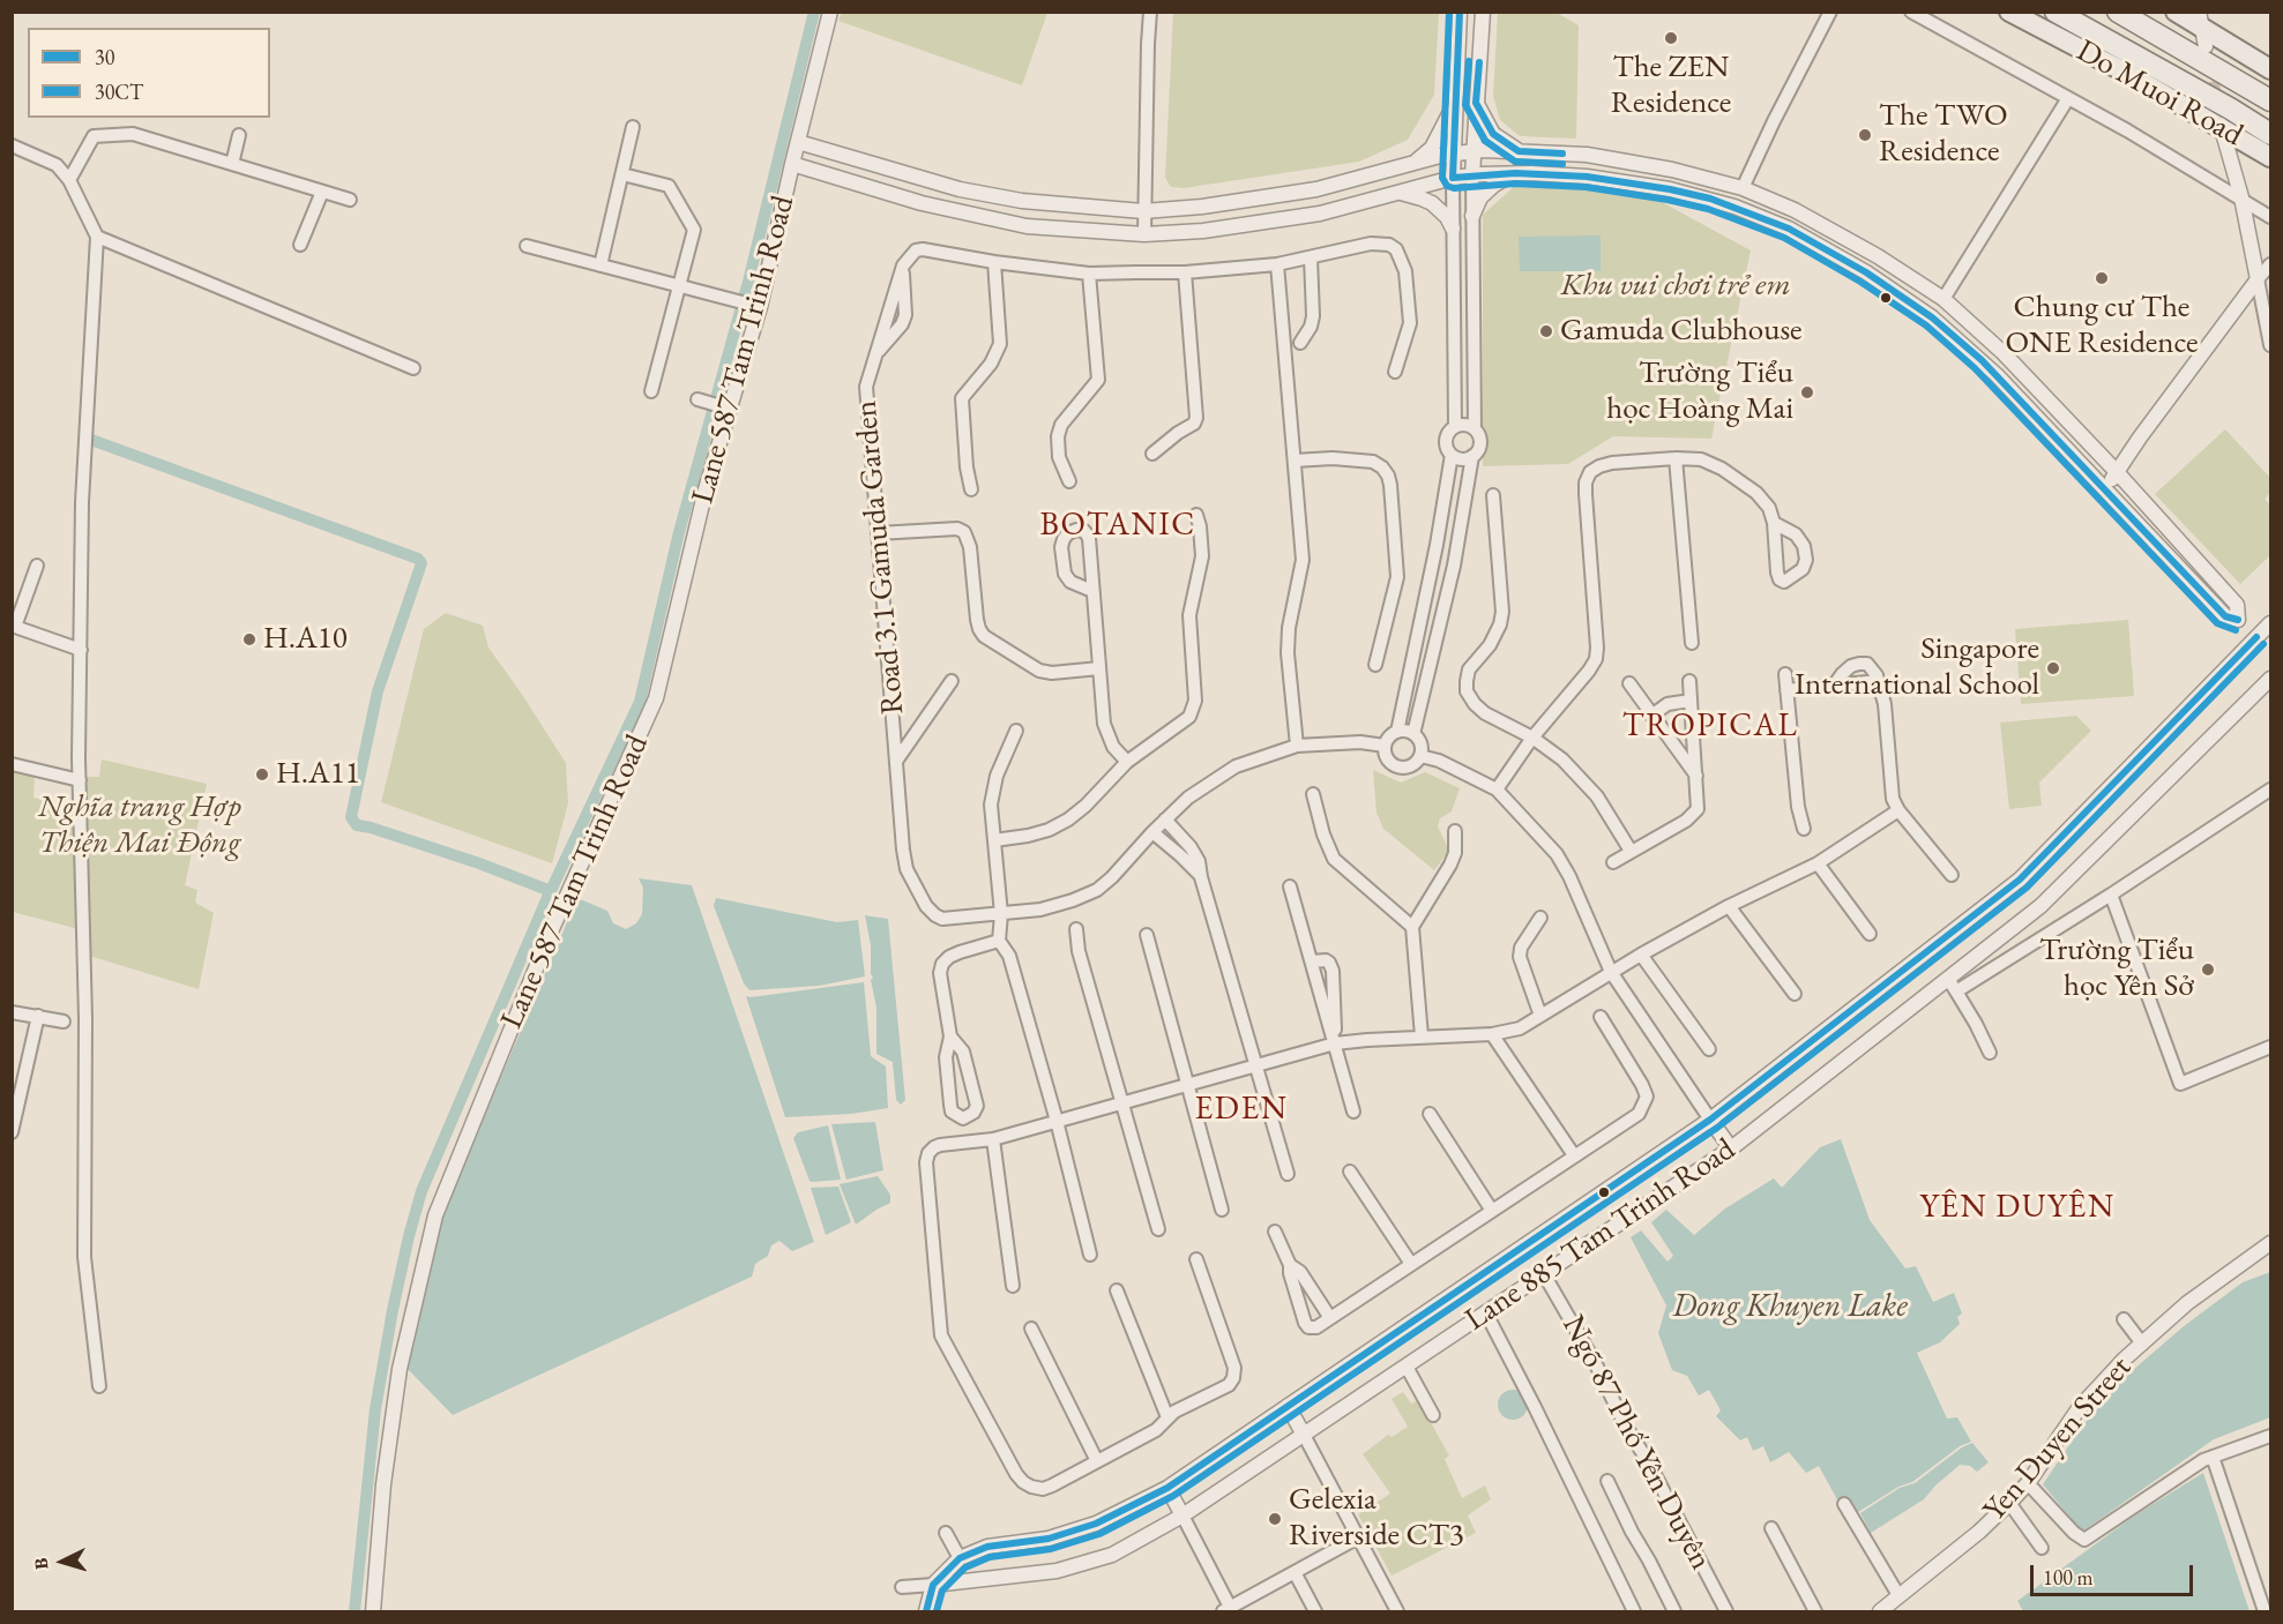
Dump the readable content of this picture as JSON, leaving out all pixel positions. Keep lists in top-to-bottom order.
{
  "streets": {
    "main road": ["Do Muoi Road"],
    "street": [
      "Lane 587 Tam Trinh Road",
      "Road 3.1 Gamuda Garden",
      "Lane 885 Tam Trinh Road",
      "Yen Duyen Street",
      "Ngõ 87 Phố Yên Duyên"
    ]
  },
  "crossings": [
    ["Lane 885 Tam Trinh Road", "Ngõ 87 Phố Yên Duyên"]
  ],
  "districts": [
    "BOTANIC",
    "TROPICAL",
    "EDEN",
    "YÊN DUYÊN"
  ],
  "water": ["Dong Khuyen Lake"],
  "parks": ["Khu vui chơi trẻ em", "Nghĩa trang Hợp Thiện Mai Động"],
  "places": [
    "The ZEN Residence",
    "The TWO Residence",
    "Chung cư The ONE Residence",
    "Gamuda Clubhouse",
    "Trường Tiểu học Hoàng Mai",
    "H.A10",
    "Singapore International School",
    "H.A11",
    "Trường Tiểu học Yên Sở",
    "Gelexia Riverside CT3"
  ],
  "lines": ["transit line 30", "transit line 30CT"],
  "legend": ["30", "30CT"],
  "scale_bar": "100 m",
  "north": "left"
}
